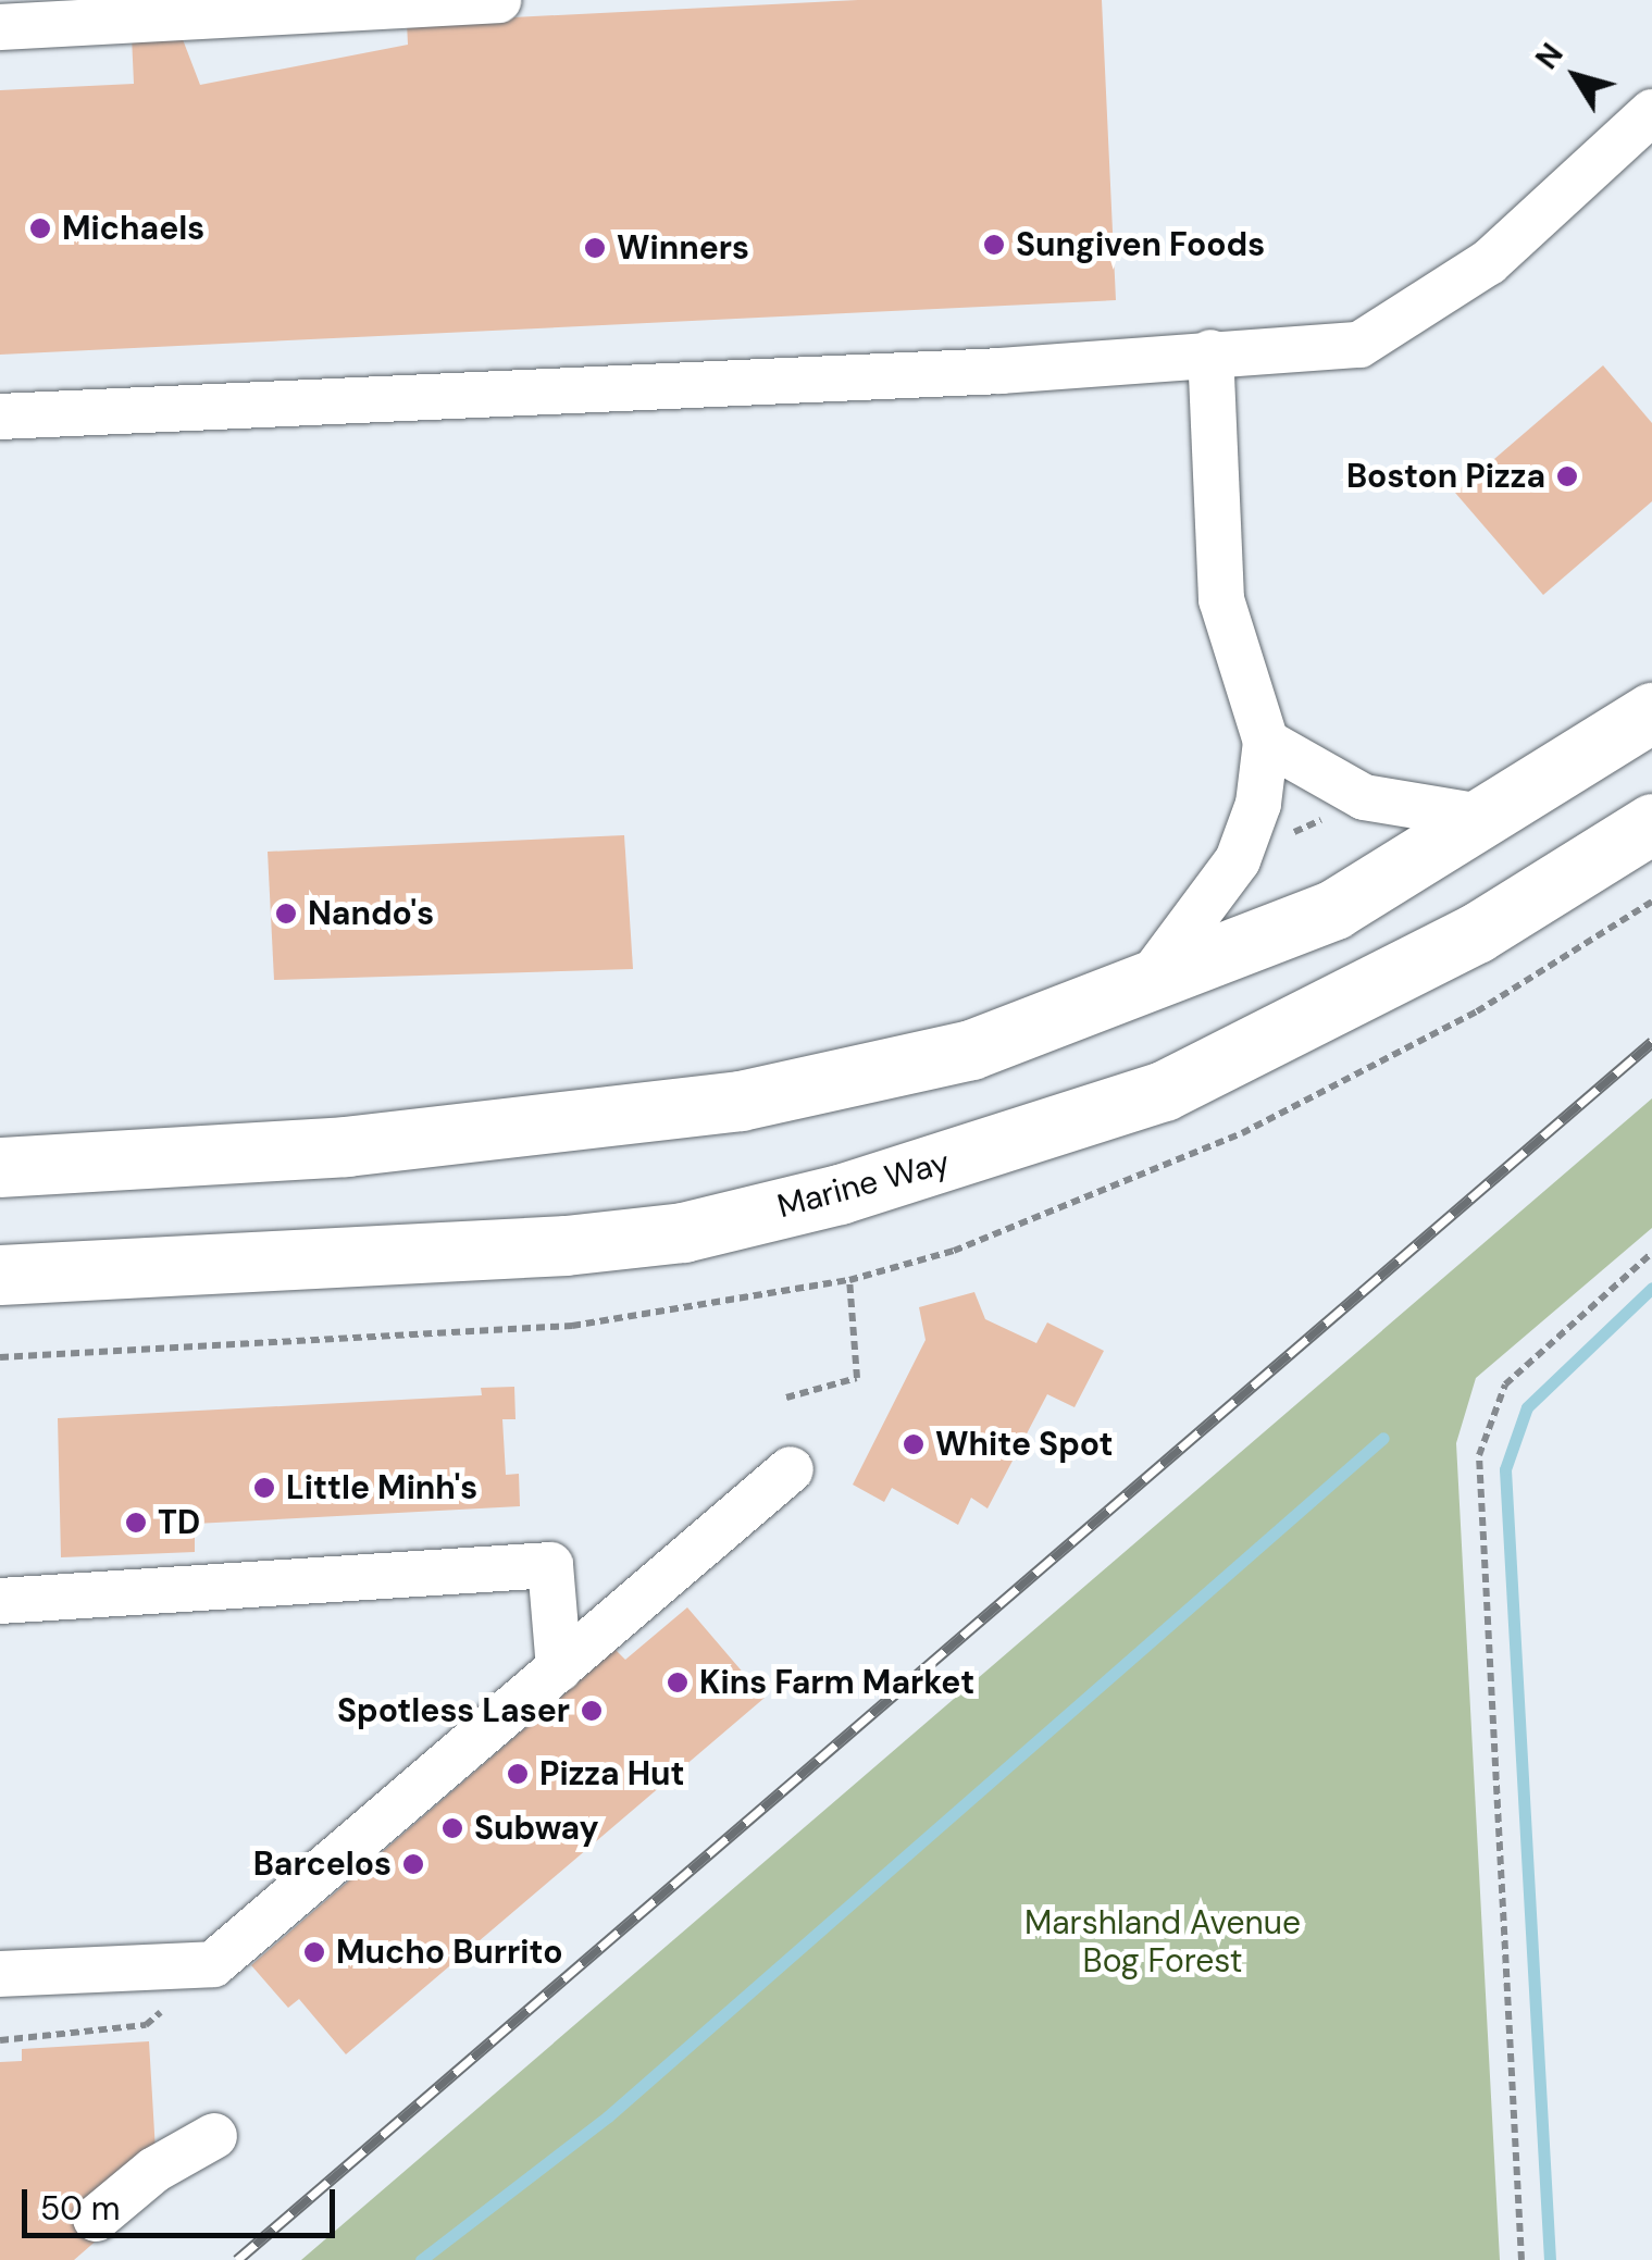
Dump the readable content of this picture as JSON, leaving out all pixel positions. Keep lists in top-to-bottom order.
{
  "streets": {
    "main road": ["Marine Way"]
  },
  "parks": ["Marshland Avenue Bog Forest"],
  "places": [
    "Michaels",
    "Sungiven Foods",
    "Winners",
    "Boston Pizza",
    "Nando's",
    "White Spot",
    "Little Minh's",
    "TD",
    "Kins Farm Market",
    "Spotless Laser",
    "Pizza Hut",
    "Subway",
    "Barcelos",
    "Mucho Burrito"
  ],
  "scale_bar": "50 m",
  "north": "top left"
}
